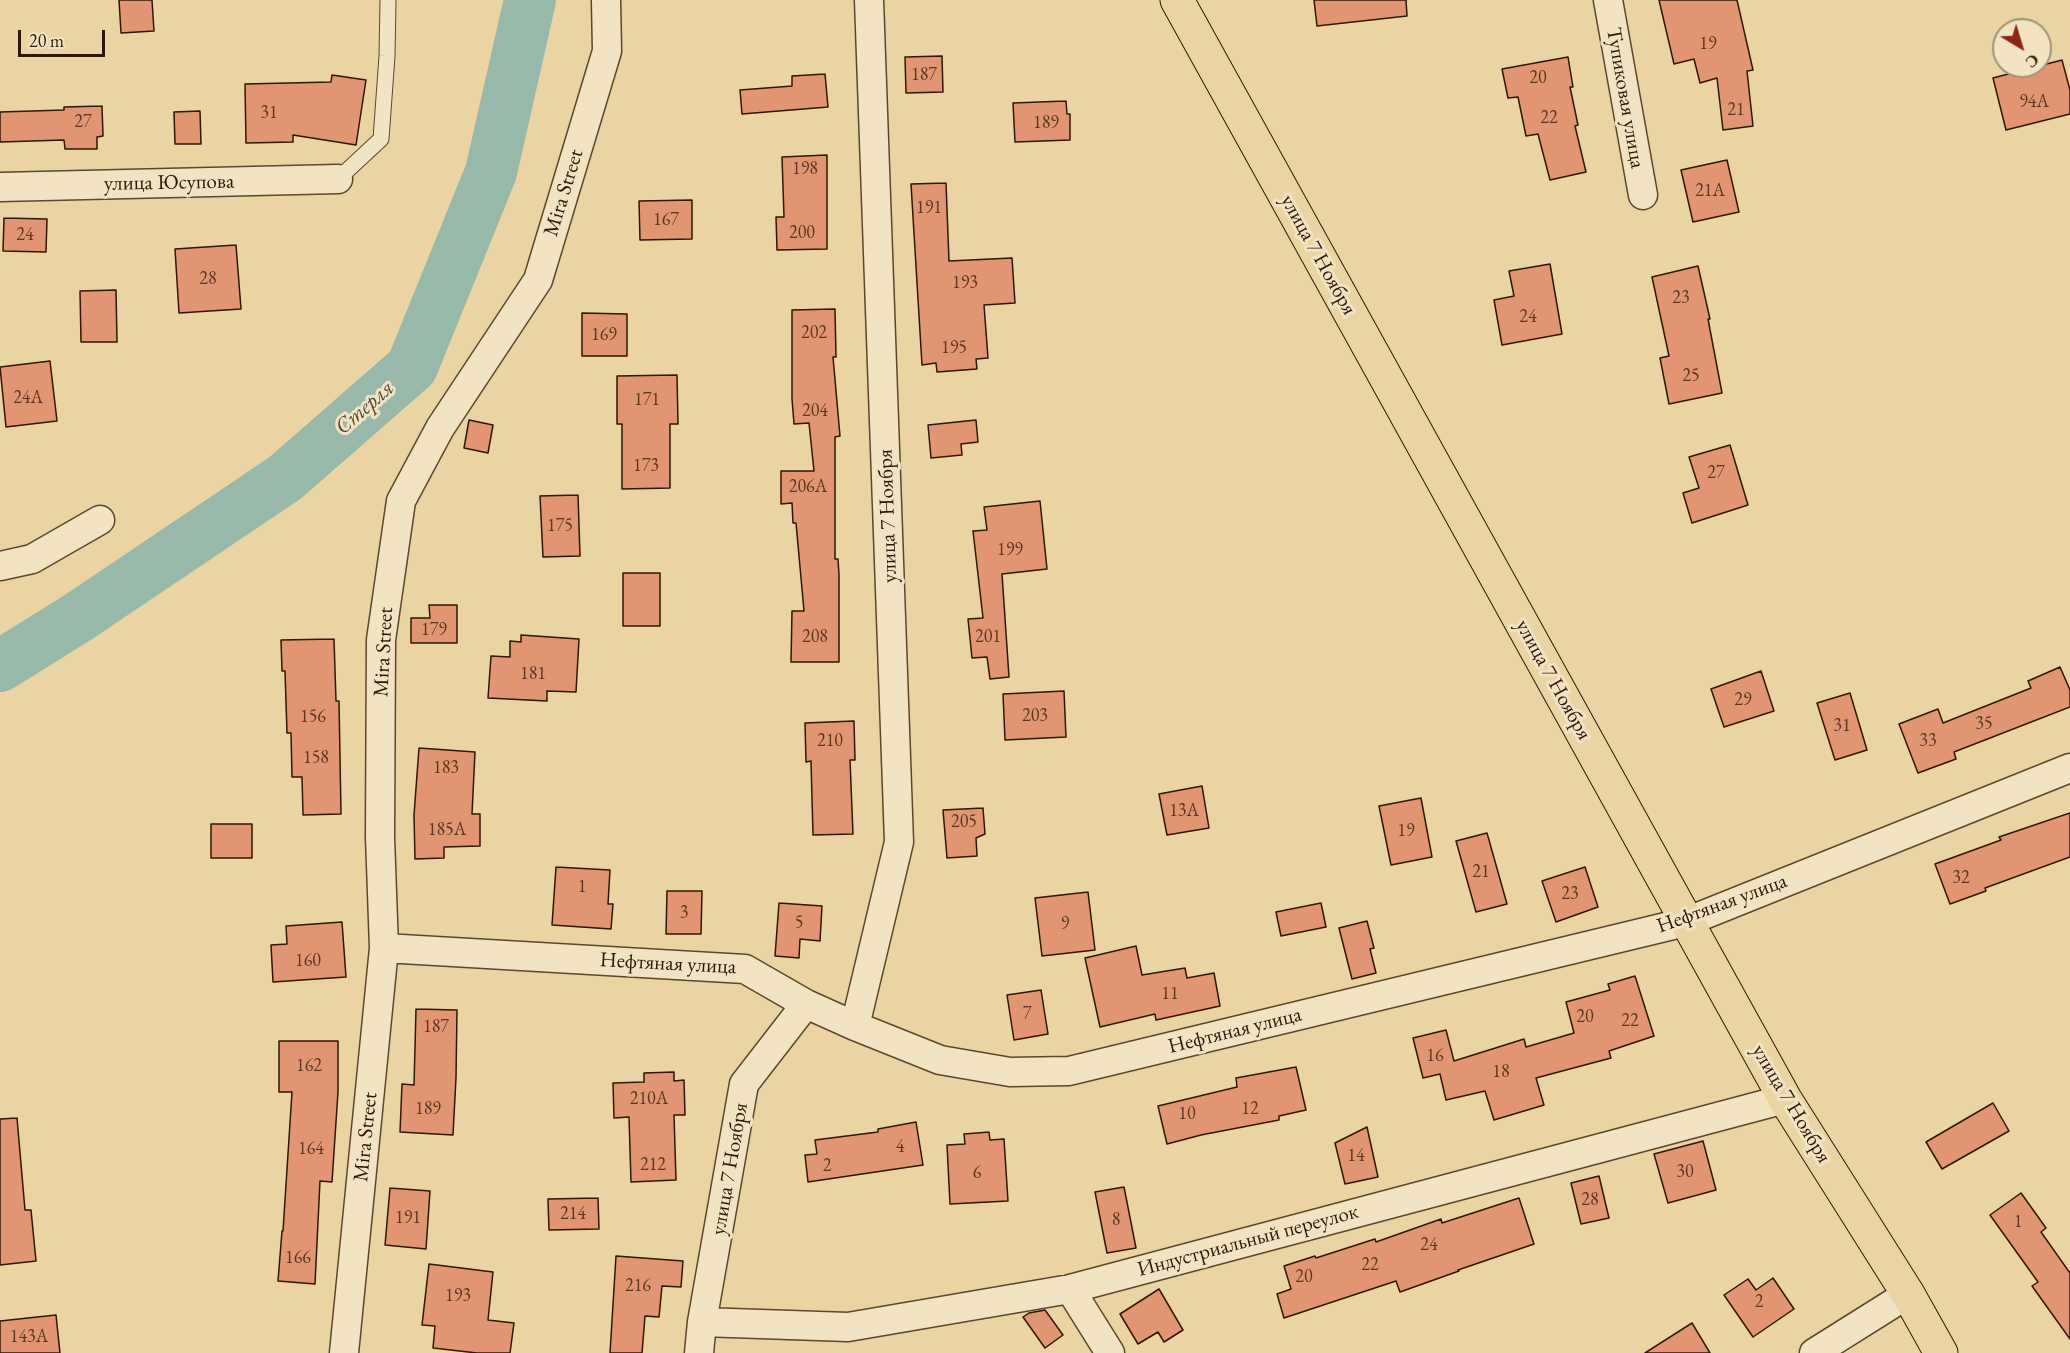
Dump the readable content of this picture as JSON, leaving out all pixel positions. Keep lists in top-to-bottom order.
{
  "streets": {
    "main road": ["улица 7 Ноября"],
    "street": [
      "Тупиковая улица",
      "улица Юсупова",
      "Mira Street",
      "Нефтяная улица",
      "Индустриальный переулок"
    ]
  },
  "crossings": [
    ["Mira Street", "Нефтяная улица"],
    ["улица 7 Ноября", "Нефтяная улица"],
    ["улица 7 Ноября", "Индустриальный переулок"]
  ],
  "water": ["Стерля"],
  "house_numbers": [
    "19",
    "187",
    "20",
    "94А",
    "21",
    "31",
    "22",
    "27",
    "189",
    "198",
    "21А",
    "191",
    "167",
    "200",
    "24",
    "28",
    "193",
    "23",
    "24",
    "202",
    "169",
    "195",
    "25",
    "24А",
    "171",
    "204",
    "173",
    "27",
    "206А",
    "175",
    "199",
    "179",
    "208",
    "201",
    "181",
    "29",
    "203",
    "156",
    "35",
    "31",
    "210",
    "33",
    "158",
    "183",
    "13А",
    "205",
    "185А",
    "19",
    "21",
    "32",
    "1",
    "23",
    "3",
    "5",
    "9",
    "160",
    "11",
    "7",
    "20",
    "22",
    "187",
    "16",
    "162",
    "18",
    "210А",
    "189",
    "12",
    "10",
    "4",
    "164",
    "14",
    "212",
    "2",
    "30",
    "6",
    "28",
    "214",
    "191",
    "8",
    "1",
    "24",
    "166",
    "22",
    "20",
    "216",
    "193",
    "2",
    "143А"
  ],
  "scale_bar": "20 m",
  "north": "bottom right"
}
